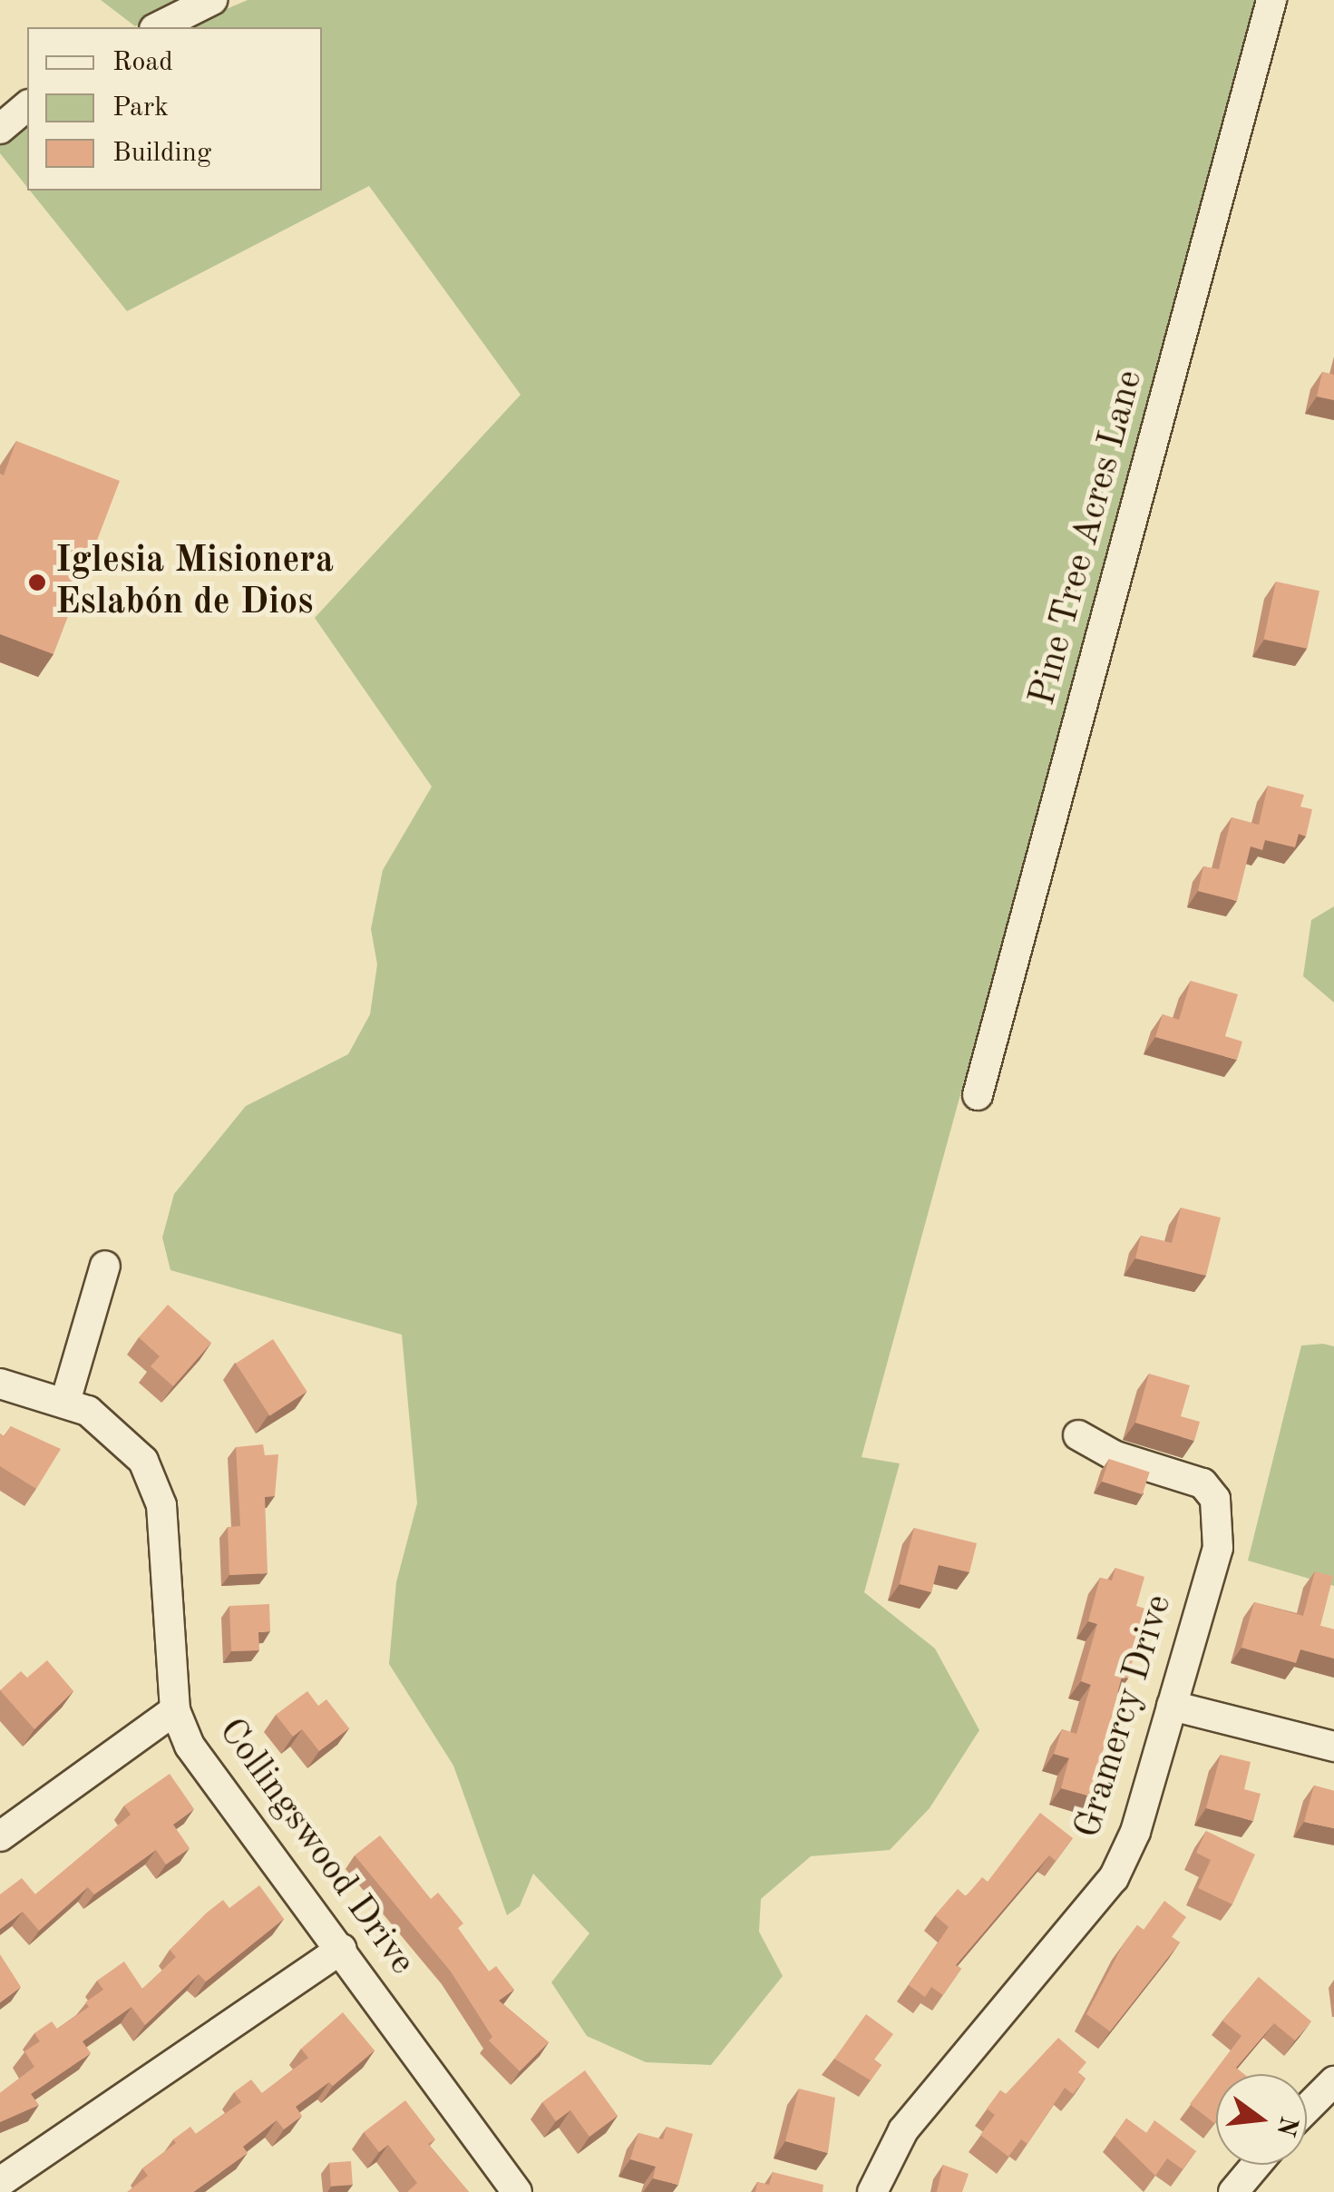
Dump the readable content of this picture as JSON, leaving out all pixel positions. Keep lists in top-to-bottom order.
{
  "streets": {
    "street": ["Pine Tree Acres Lane", "Gramercy Drive", "Collingswood Drive"]
  },
  "places": ["Iglesia Misionera Eslabón de Dios"],
  "legend": ["Road", "Park", "Building"],
  "north": "right"
}
